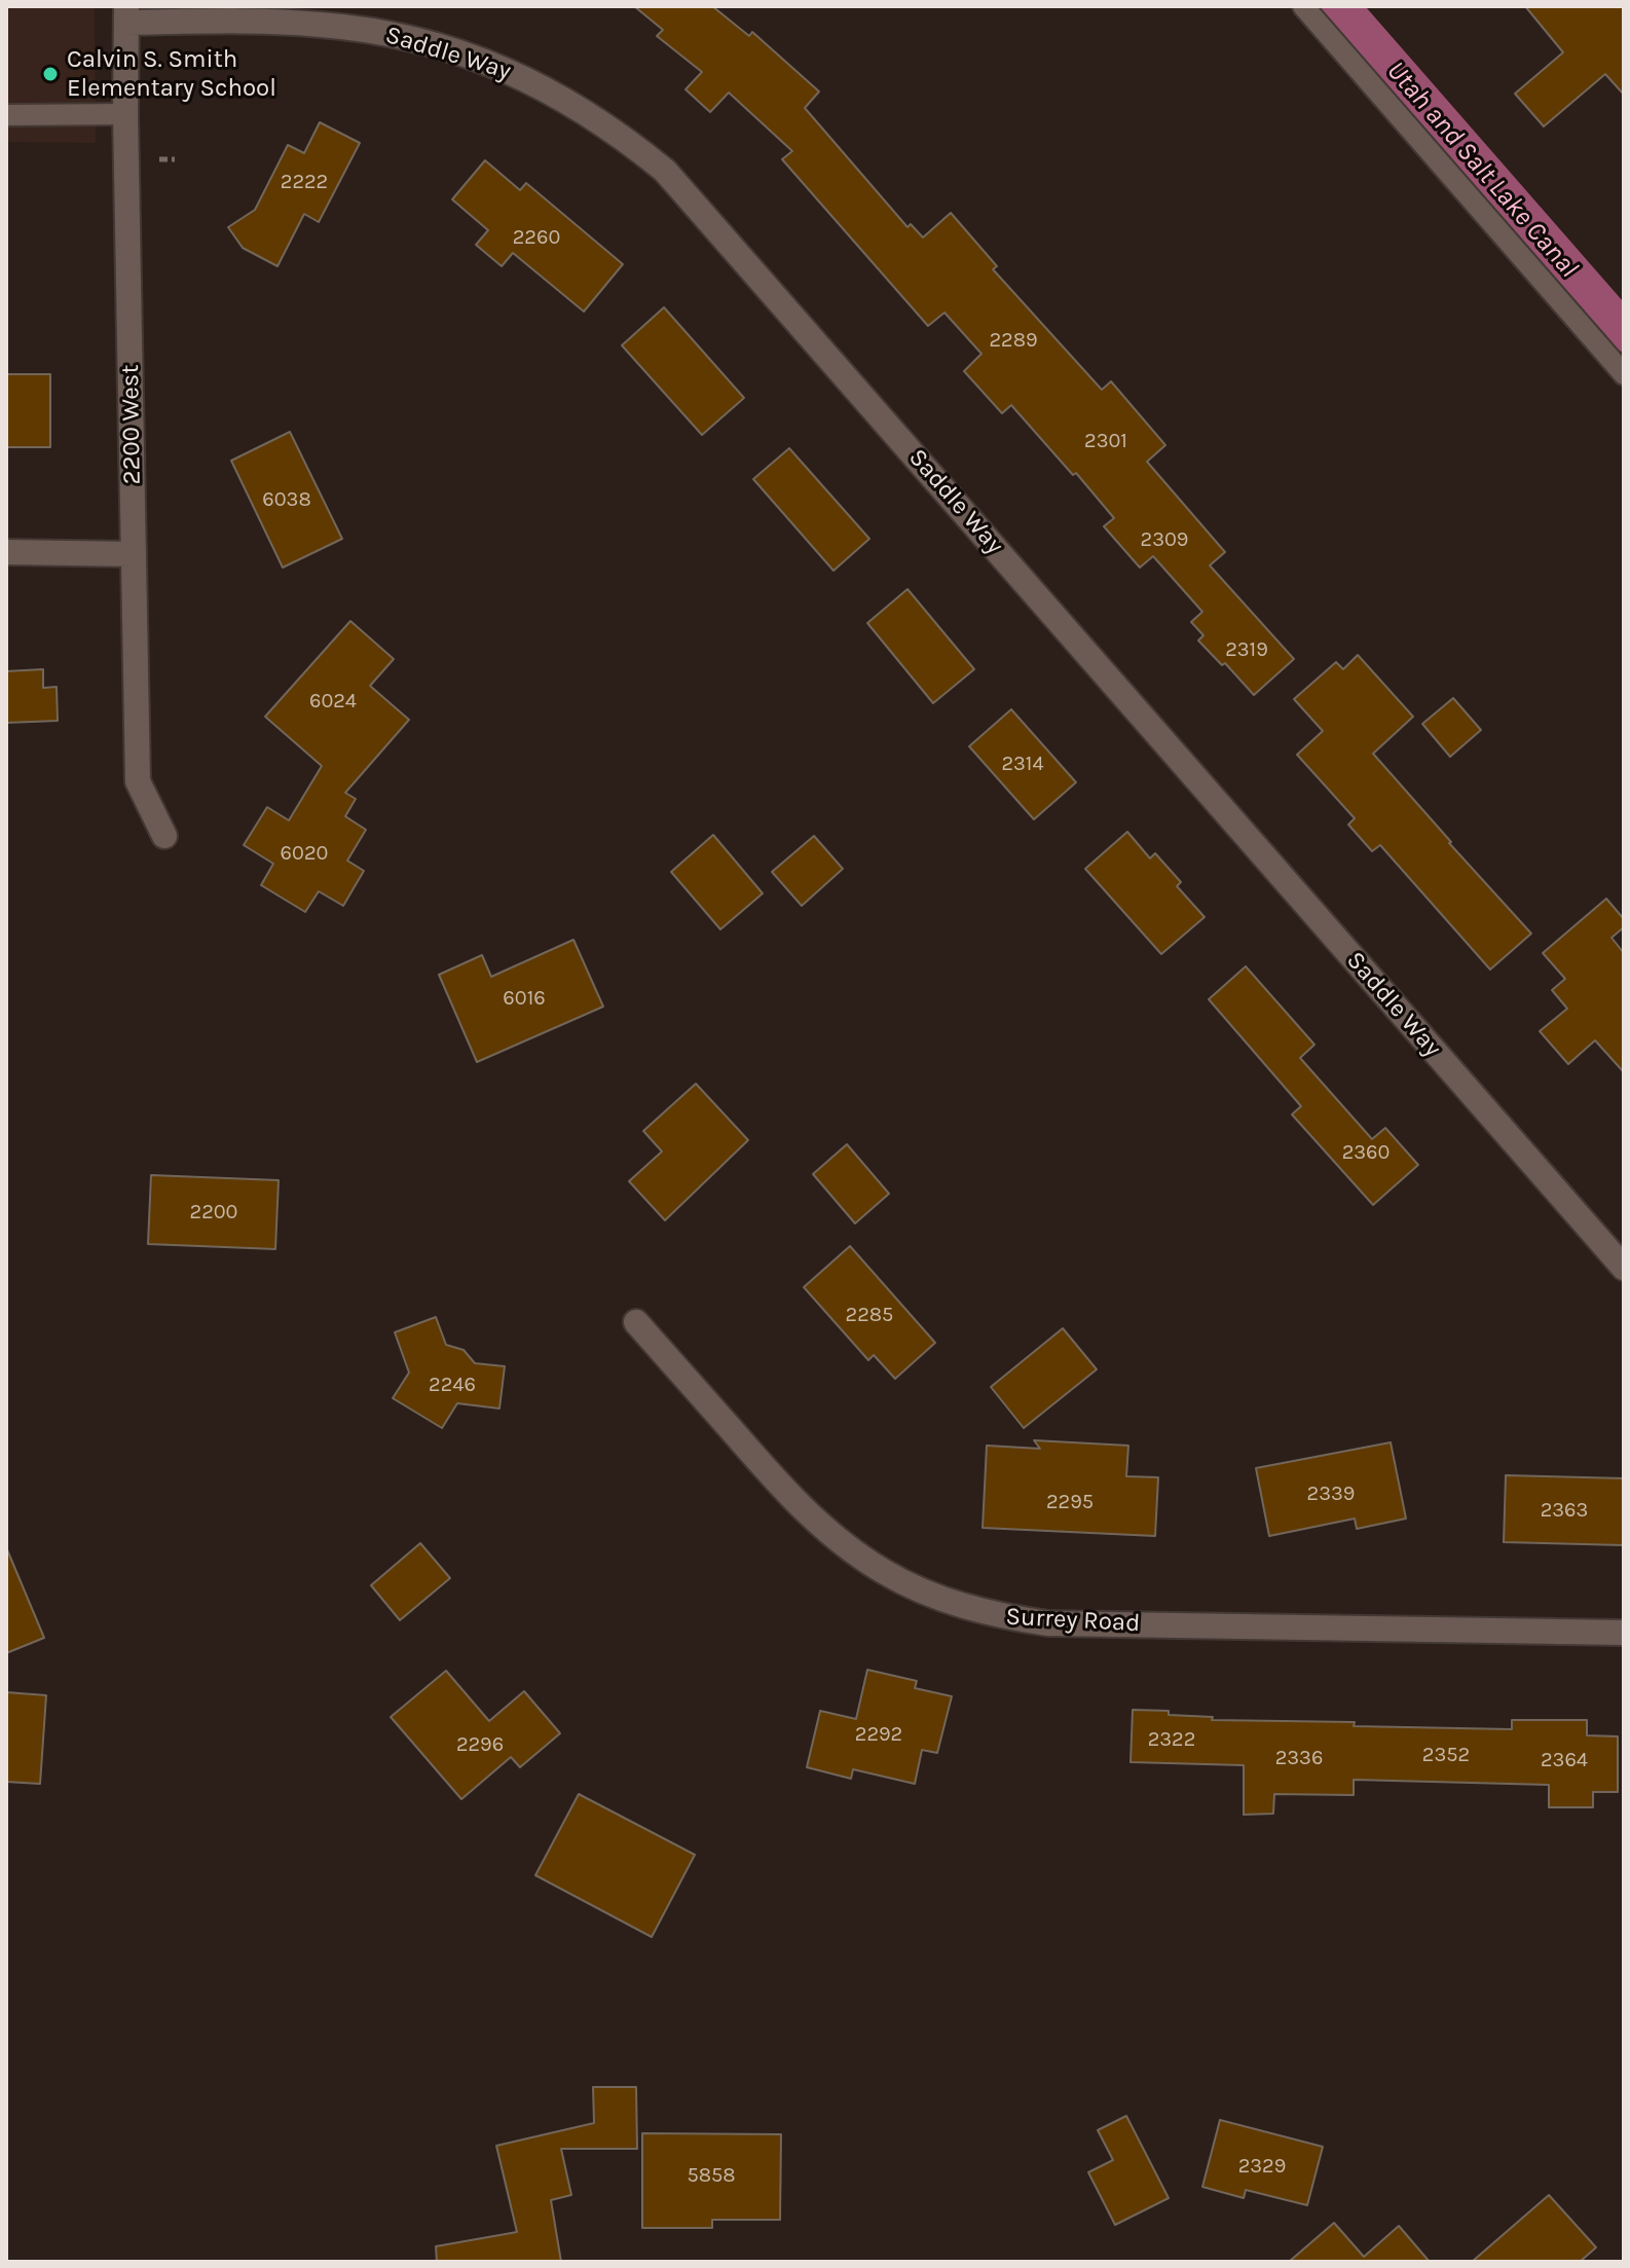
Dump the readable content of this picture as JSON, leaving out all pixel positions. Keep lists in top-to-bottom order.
{
  "streets": {
    "street": ["Saddle Way", "2200 West", "Surrey Road"]
  },
  "crossings": [
    ["Saddle Way", "2200 West"]
  ],
  "water": ["Utah and Salt Lake Canal"],
  "places": ["Calvin S. Smith Elementary School"],
  "house_numbers": [
    "2222",
    "2260",
    "2289",
    "2301",
    "6038",
    "2309",
    "2319",
    "6024",
    "2314",
    "6020",
    "6016",
    "2360",
    "2200",
    "2285",
    "2246",
    "2339",
    "2295",
    "2363",
    "2292",
    "2322",
    "2296",
    "2352",
    "2336",
    "2364",
    "2329",
    "5858"
  ]
}
